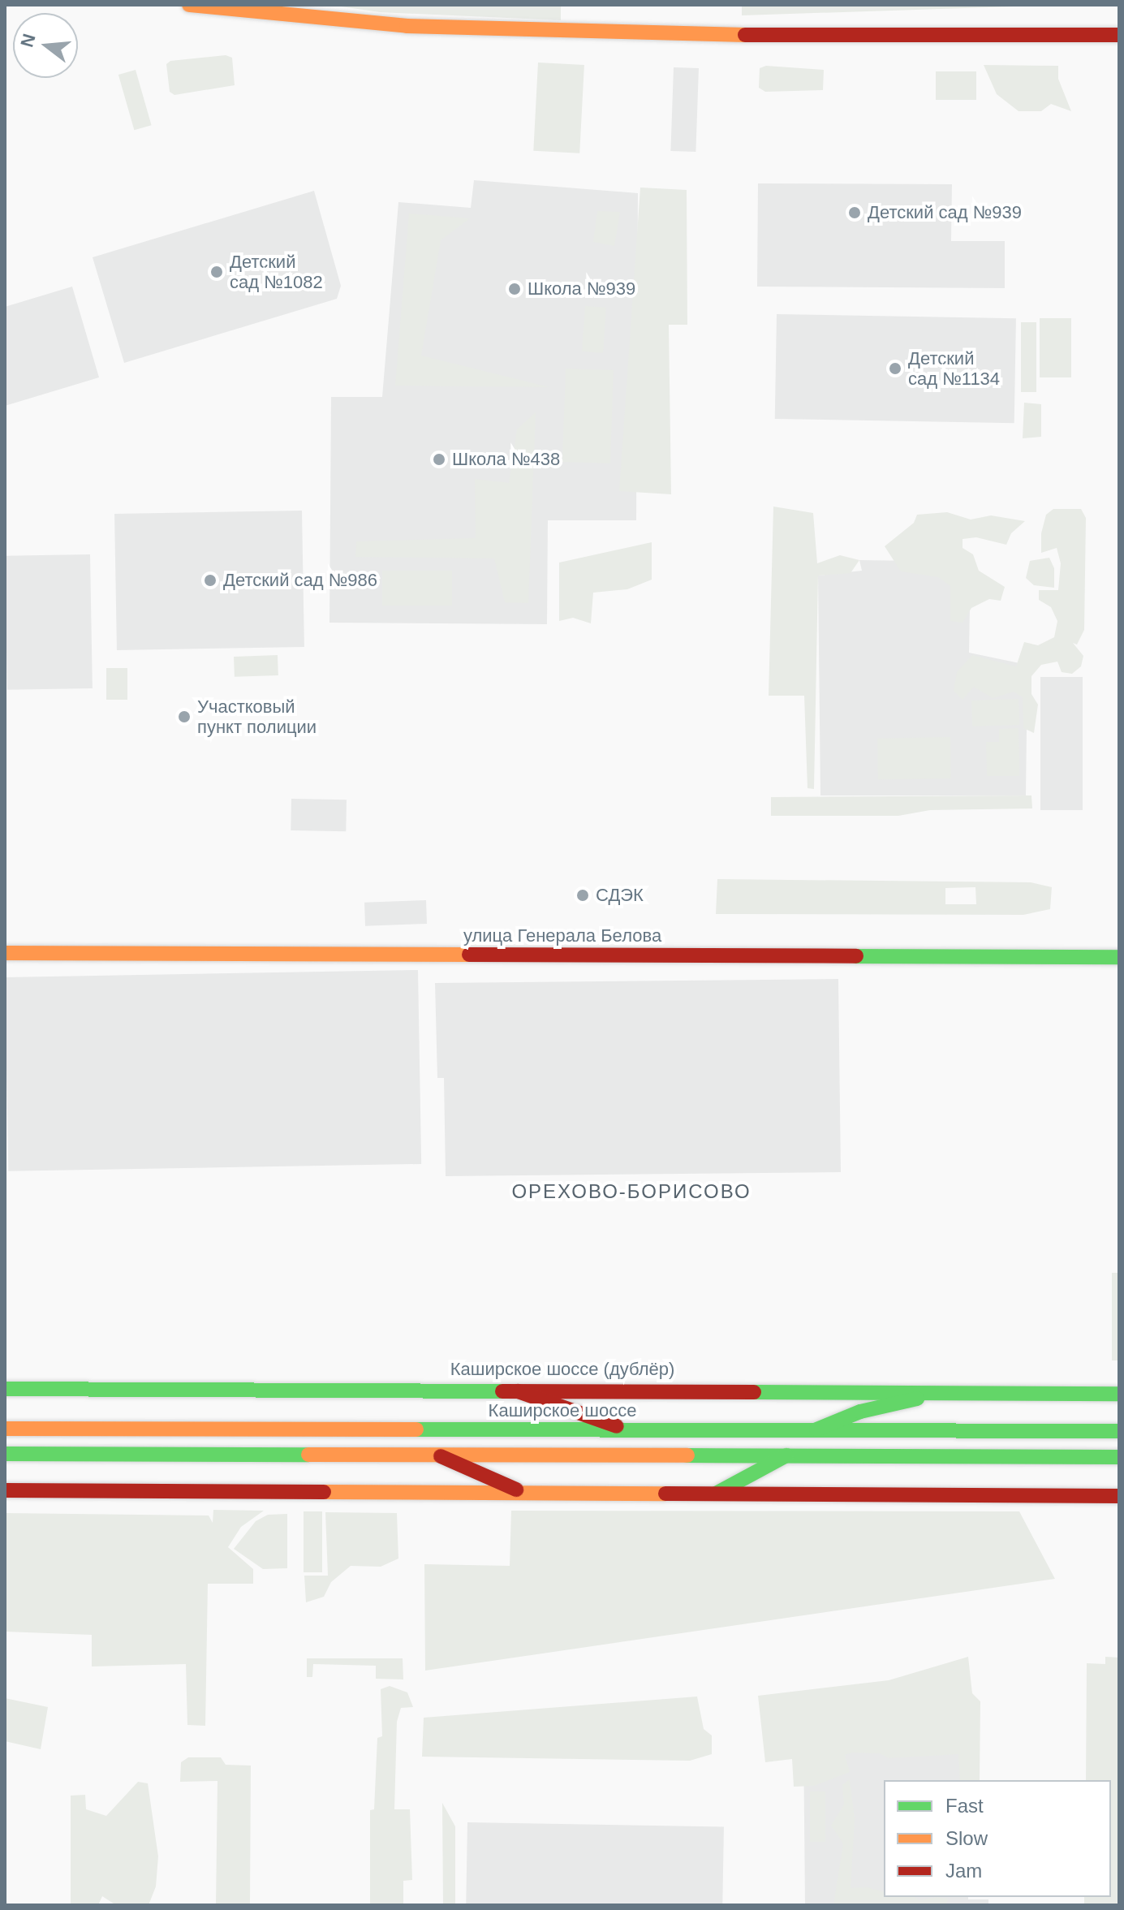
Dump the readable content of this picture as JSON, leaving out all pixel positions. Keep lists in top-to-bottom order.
{
  "streets": {
    "main road": ["улица Генерала Белова", "Каширское шоссе (дублёр)", "Каширское шоссе"]
  },
  "districts": ["ОРЕХОВО-БОРИСОВО"],
  "places": [
    "Детский сад №939",
    "Детский сад №1082",
    "Школа №939",
    "Детский сад №1134",
    "Школа №438",
    "Детский сад №986",
    "Участковый пункт полиции",
    "СДЭК"
  ],
  "legend": ["Fast", "Slow", "Jam"],
  "north": "left"
}
